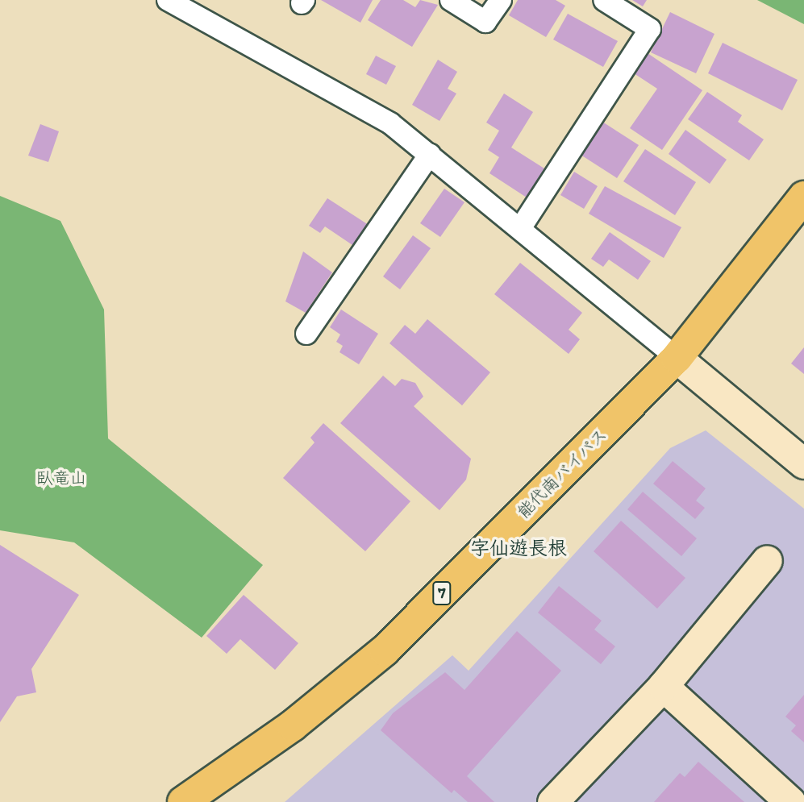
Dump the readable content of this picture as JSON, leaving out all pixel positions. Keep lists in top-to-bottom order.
{
  "streets": {
    "highway": ["能代南バイパス", "7"]
  },
  "districts": ["字仙遊長根"],
  "parks": ["臥竜山"]
}
